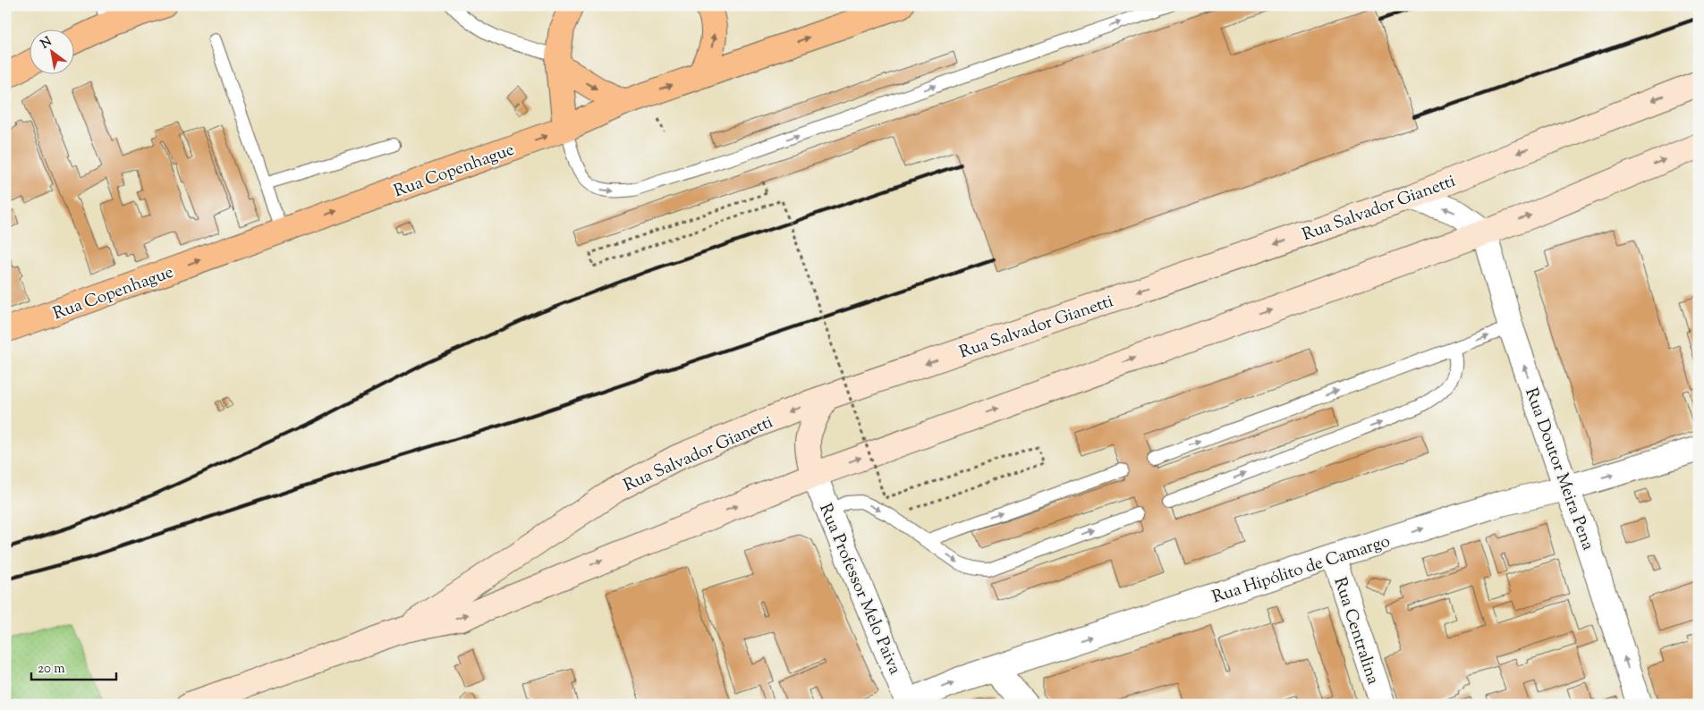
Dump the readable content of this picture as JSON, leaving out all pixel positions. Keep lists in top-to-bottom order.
{
  "streets": {
    "main road": ["Rua Copenhague", "Rua Salvador Gianetti"],
    "street": [
      "Rua Doutor Meira Pena",
      "Rua Hipólito de Camargo",
      "Rua Professor Melo Paiva",
      "Rua Centralina"
    ]
  },
  "crossings": [
    ["Rua Salvador Gianetti", "Rua Doutor Meira Pena"],
    ["Rua Salvador Gianetti", "Rua Professor Melo Paiva"],
    ["Rua Doutor Meira Pena", "Rua Hipólito de Camargo"],
    ["Rua Hipólito de Camargo", "Rua Professor Melo Paiva"],
    ["Rua Hipólito de Camargo", "Rua Centralina"]
  ],
  "one_way": ["Rua Copenhague", "Rua Doutor Meira Pena", "Rua Hipólito de Camargo"],
  "scale_bar": "20 m",
  "north": "top left"
}
